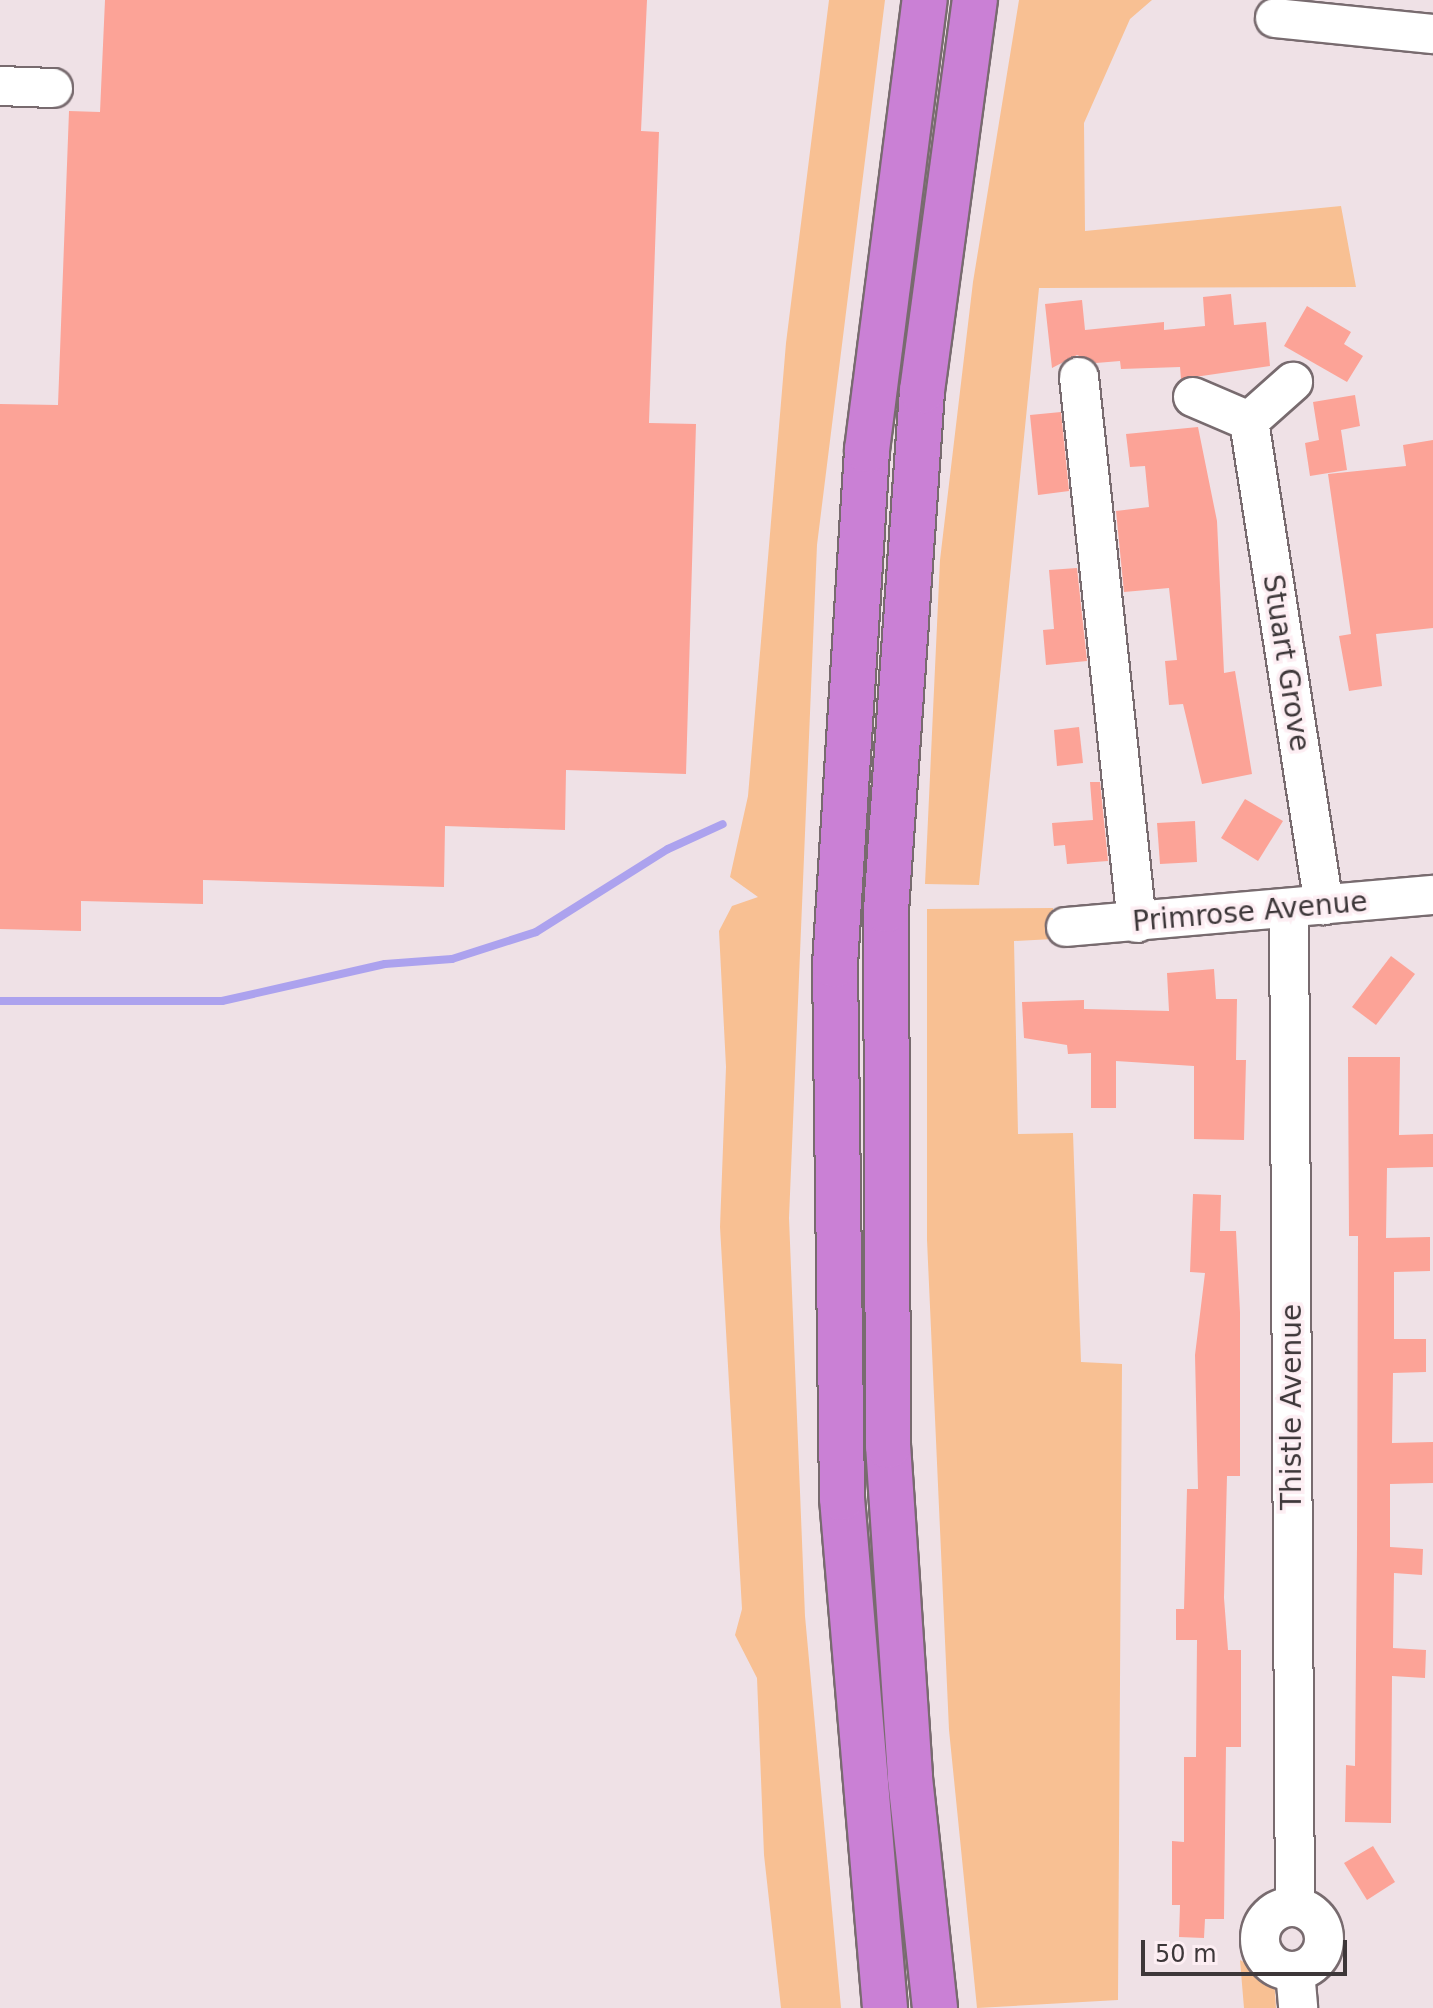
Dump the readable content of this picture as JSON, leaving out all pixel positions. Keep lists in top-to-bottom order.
{
  "streets": {
    "street": ["Stuart Grove", "Primrose Avenue", "Thistle Avenue"]
  },
  "crossings": [
    ["Stuart Grove", "Primrose Avenue"],
    ["Stuart Grove", "Thistle Avenue"],
    ["Primrose Avenue", "Thistle Avenue"]
  ],
  "scale_bar": "50 m"
}
